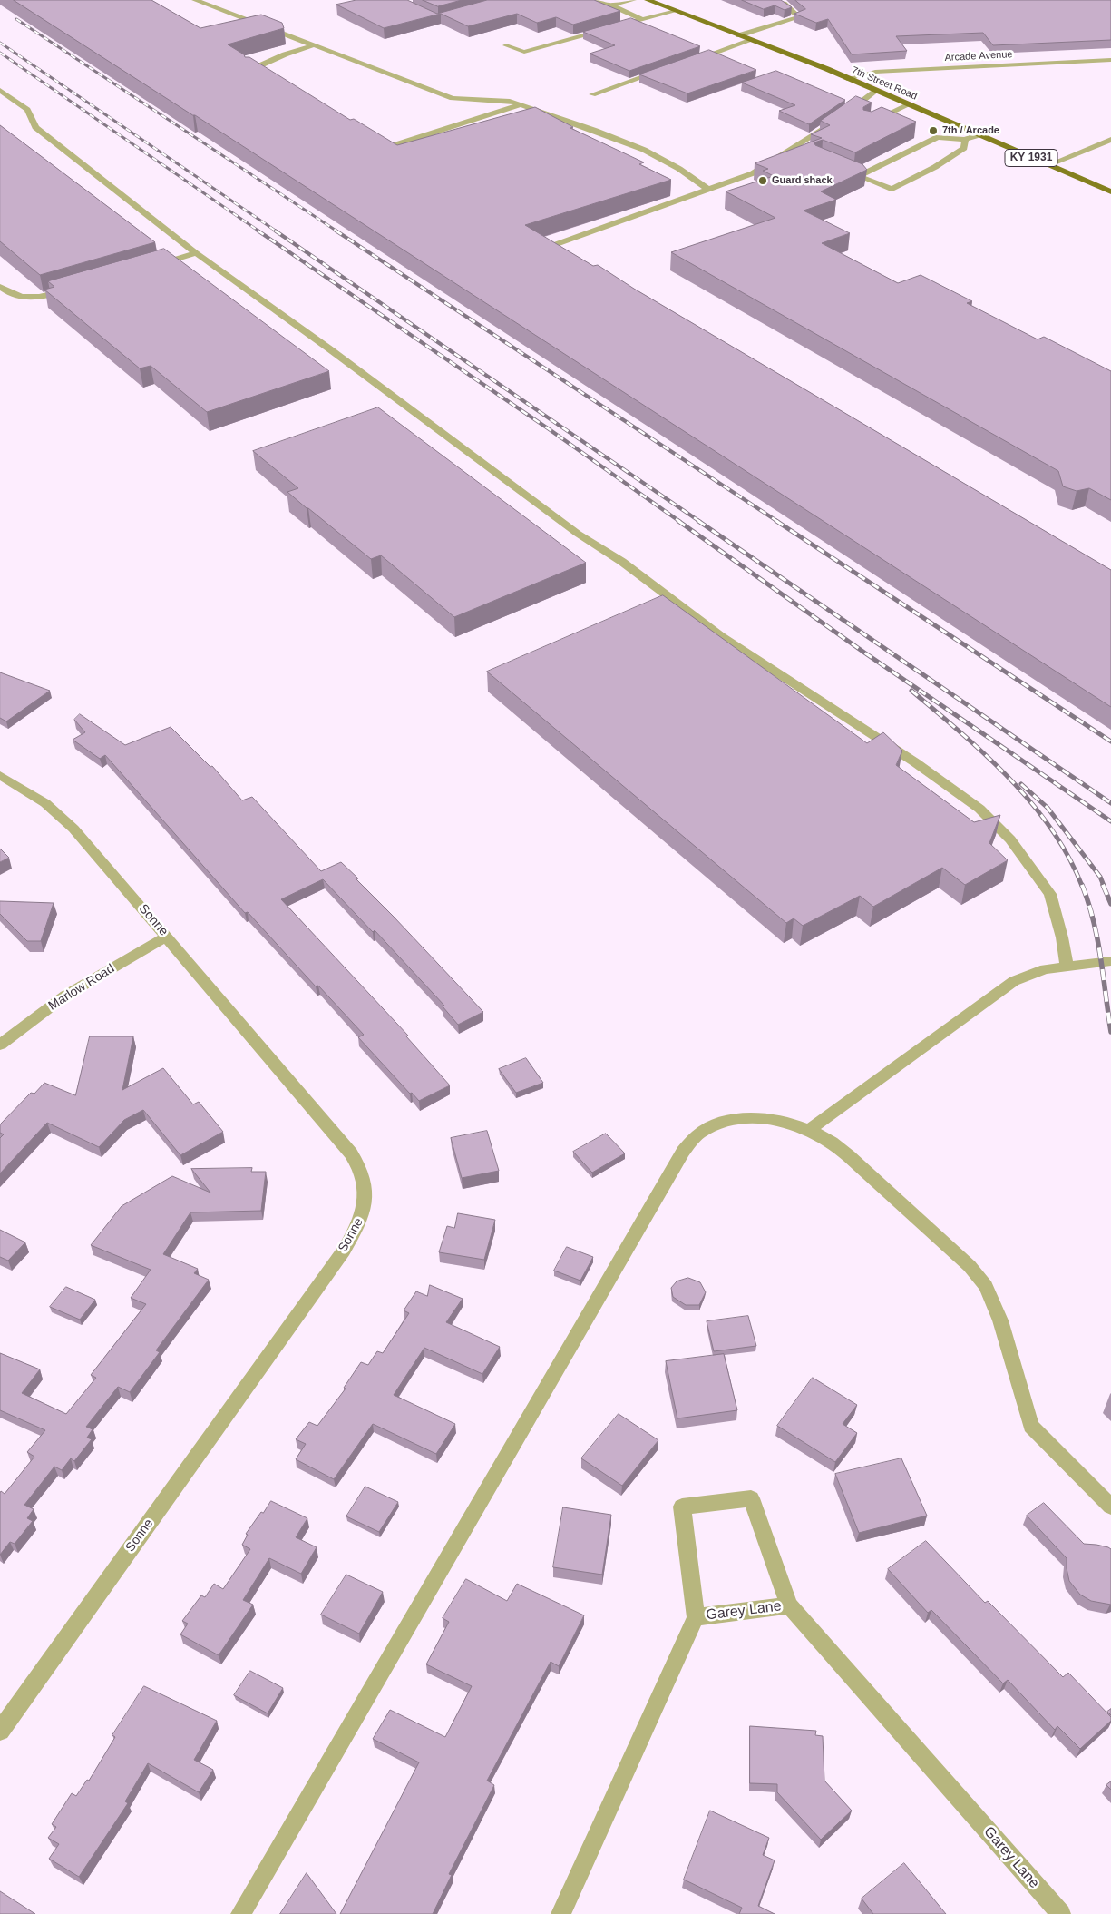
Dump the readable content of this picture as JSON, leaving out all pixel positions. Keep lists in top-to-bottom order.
{
  "streets": {
    "main road": ["7th Street Road", "KY 1931"],
    "street": [
      "Arcade Avenue",
      "Sonne",
      "Marlow Road",
      "Garey Lane"
    ]
  },
  "crossings": [
    ["Arcade Avenue", "7th Street Road"],
    ["Sonne", "Marlow Road"]
  ],
  "places": ["7th / Arcade", "Guard shack"]
}
